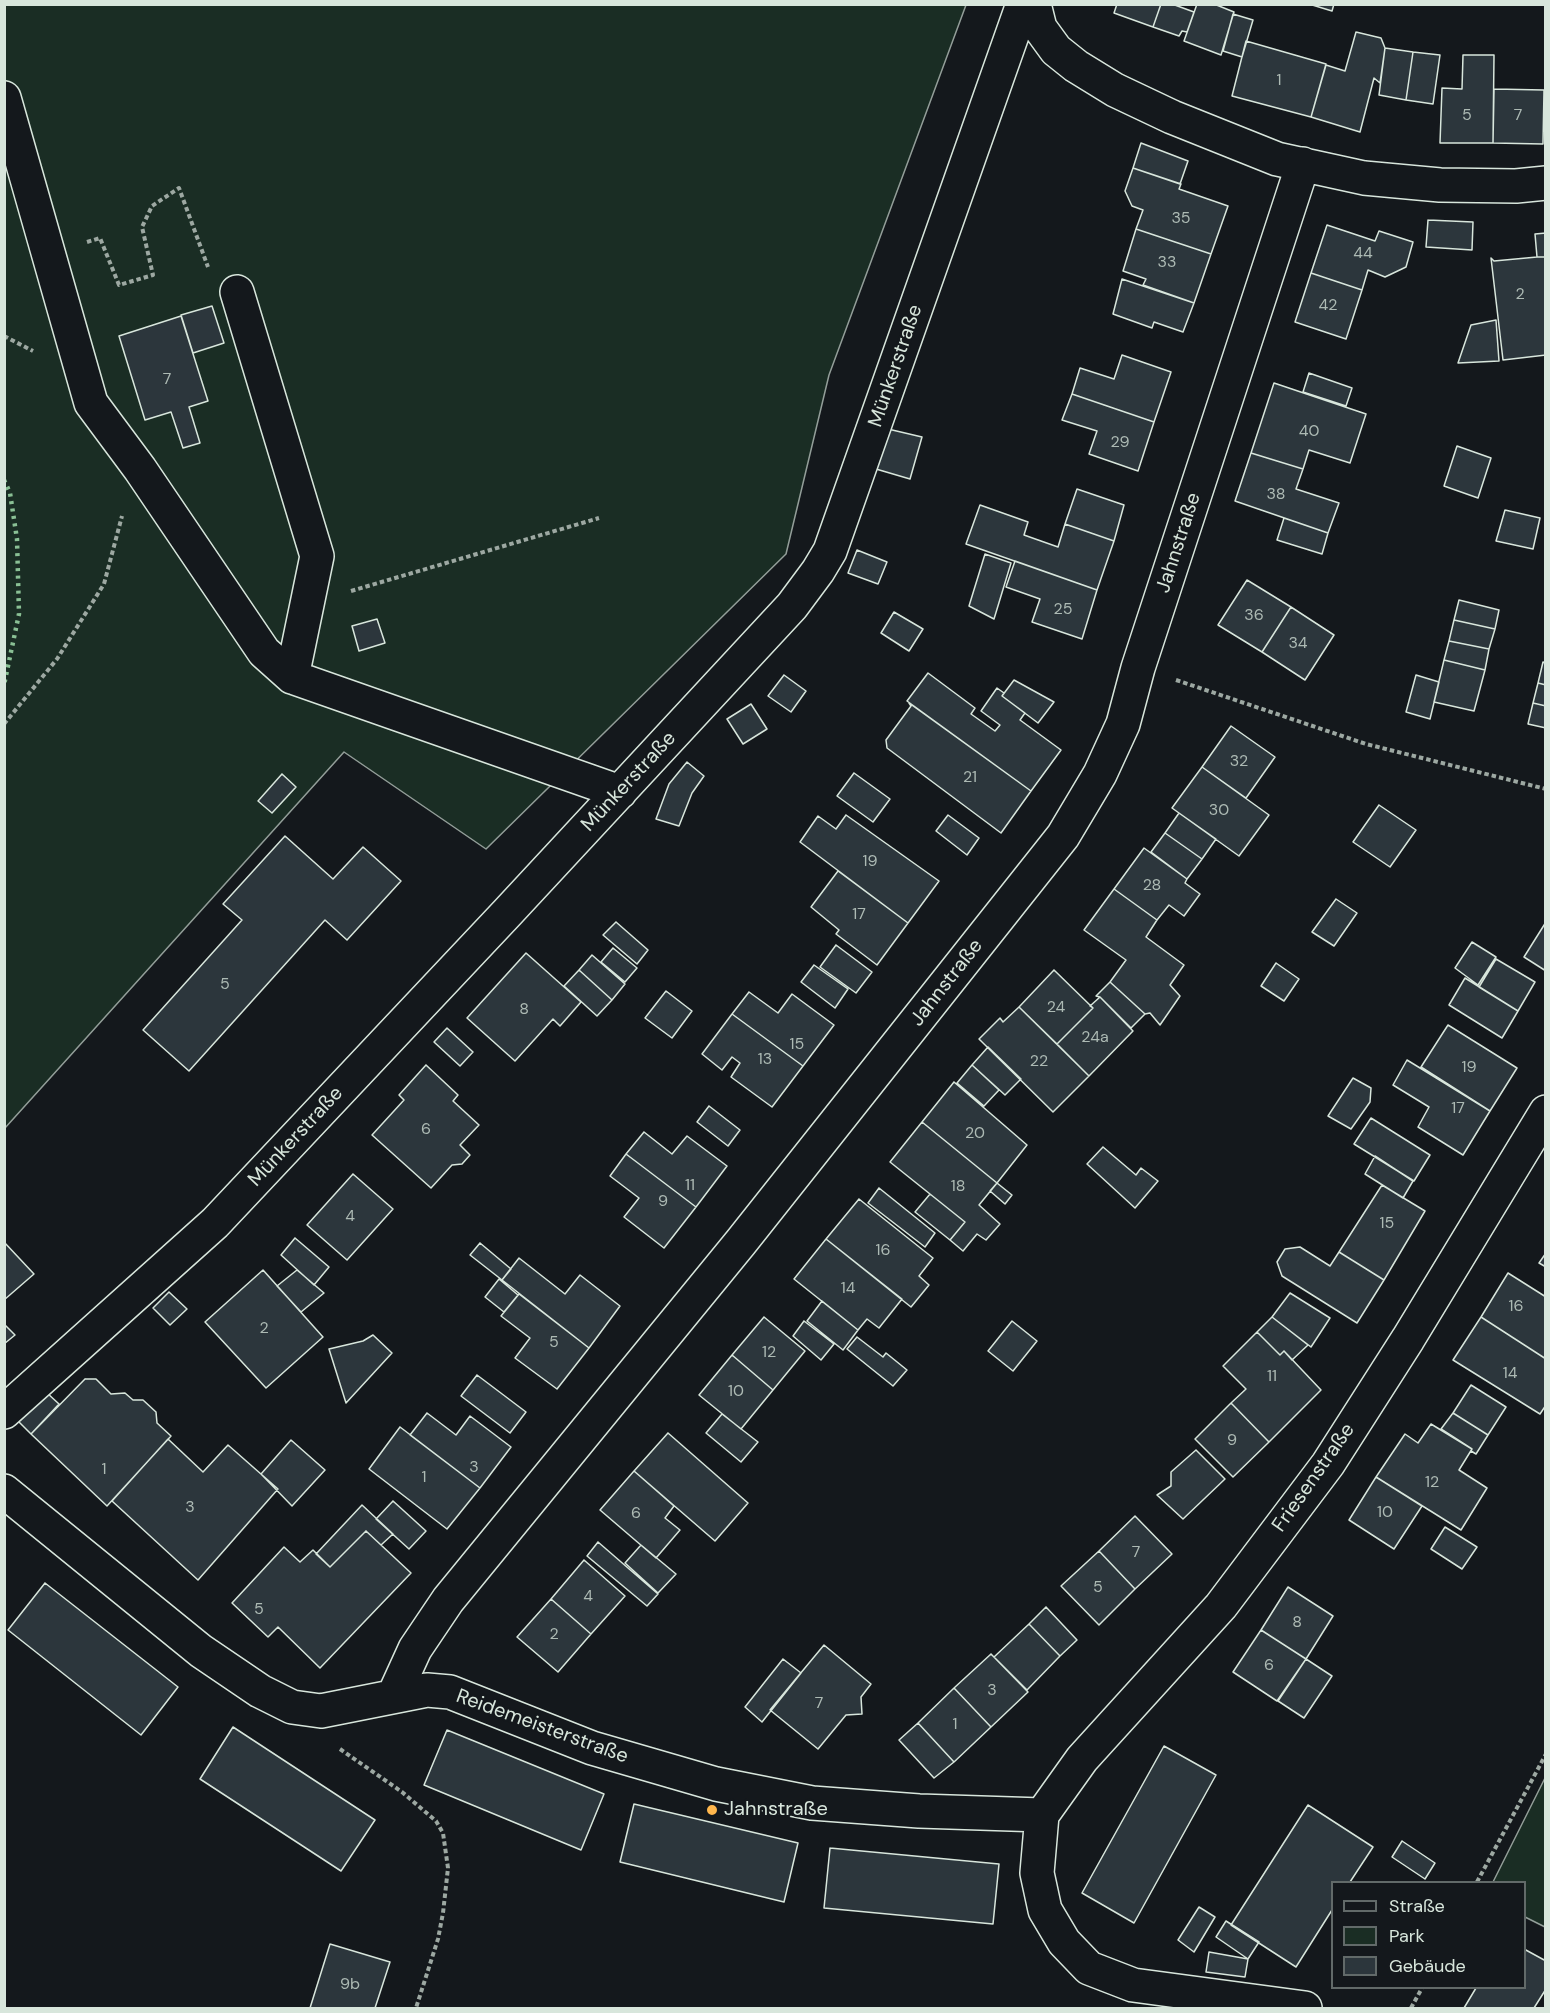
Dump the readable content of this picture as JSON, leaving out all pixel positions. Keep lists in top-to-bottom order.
{
  "streets": {
    "street": [
      "Münkerstraße",
      "Jahnstraße",
      "Friesenstraße",
      "Reidemeisterstraße"
    ]
  },
  "crossings": [
    ["Jahnstraße", "Reidemeisterstraße"],
    ["Friesenstraße", "Reidemeisterstraße"]
  ],
  "places": ["Jahnstraße"],
  "house_numbers": [
    "1",
    "5",
    "7",
    "35",
    "44",
    "33",
    "2",
    "42",
    "7",
    "40",
    "29",
    "38",
    "25",
    "36",
    "34",
    "32",
    "21",
    "30",
    "19",
    "28",
    "17",
    "5",
    "24",
    "8",
    "24a",
    "15",
    "13",
    "22",
    "19",
    "17",
    "6",
    "20",
    "11",
    "18",
    "9",
    "4",
    "15",
    "16",
    "14",
    "16",
    "2",
    "5",
    "12",
    "14",
    "11",
    "10",
    "9",
    "3",
    "1",
    "1",
    "12",
    "3",
    "10",
    "6",
    "7",
    "5",
    "4",
    "5",
    "8",
    "2",
    "6",
    "3",
    "7",
    "1",
    "9b"
  ],
  "legend": ["Straße", "Park", "Gebäude"]
}
